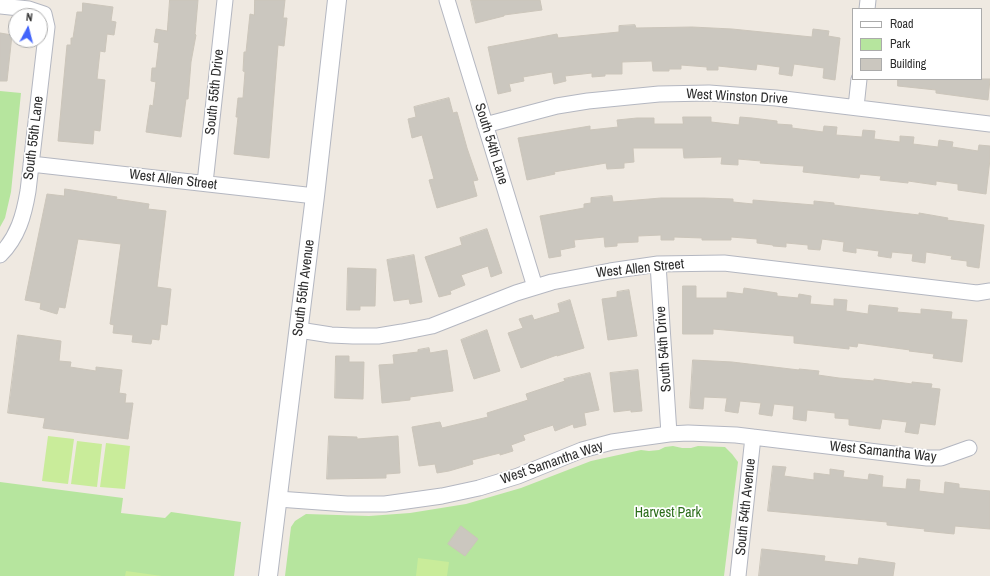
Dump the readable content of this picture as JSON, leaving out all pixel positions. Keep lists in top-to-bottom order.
{
  "streets": {
    "street": [
      "South 55th Drive",
      "West Winston Drive",
      "South 55th Lane",
      "South 54th Lane",
      "West Allen Street",
      "South 55th Avenue",
      "South 54th Drive",
      "West Samantha Way",
      "South 54th Avenue"
    ]
  },
  "crossings": [
    ["South 55th Drive", "West Allen Street"],
    ["West Winston Drive", "South 54th Lane"],
    ["South 55th Lane", "West Allen Street"],
    ["South 54th Lane", "West Allen Street"],
    ["West Allen Street", "South 55th Avenue"],
    ["West Allen Street", "South 54th Drive"],
    ["South 55th Avenue", "West Samantha Way"],
    ["South 54th Drive", "West Samantha Way"],
    ["West Samantha Way", "South 54th Avenue"]
  ],
  "parks": ["Harvest Park"],
  "legend": ["Road", "Park", "Building"],
  "north": "top"
}
